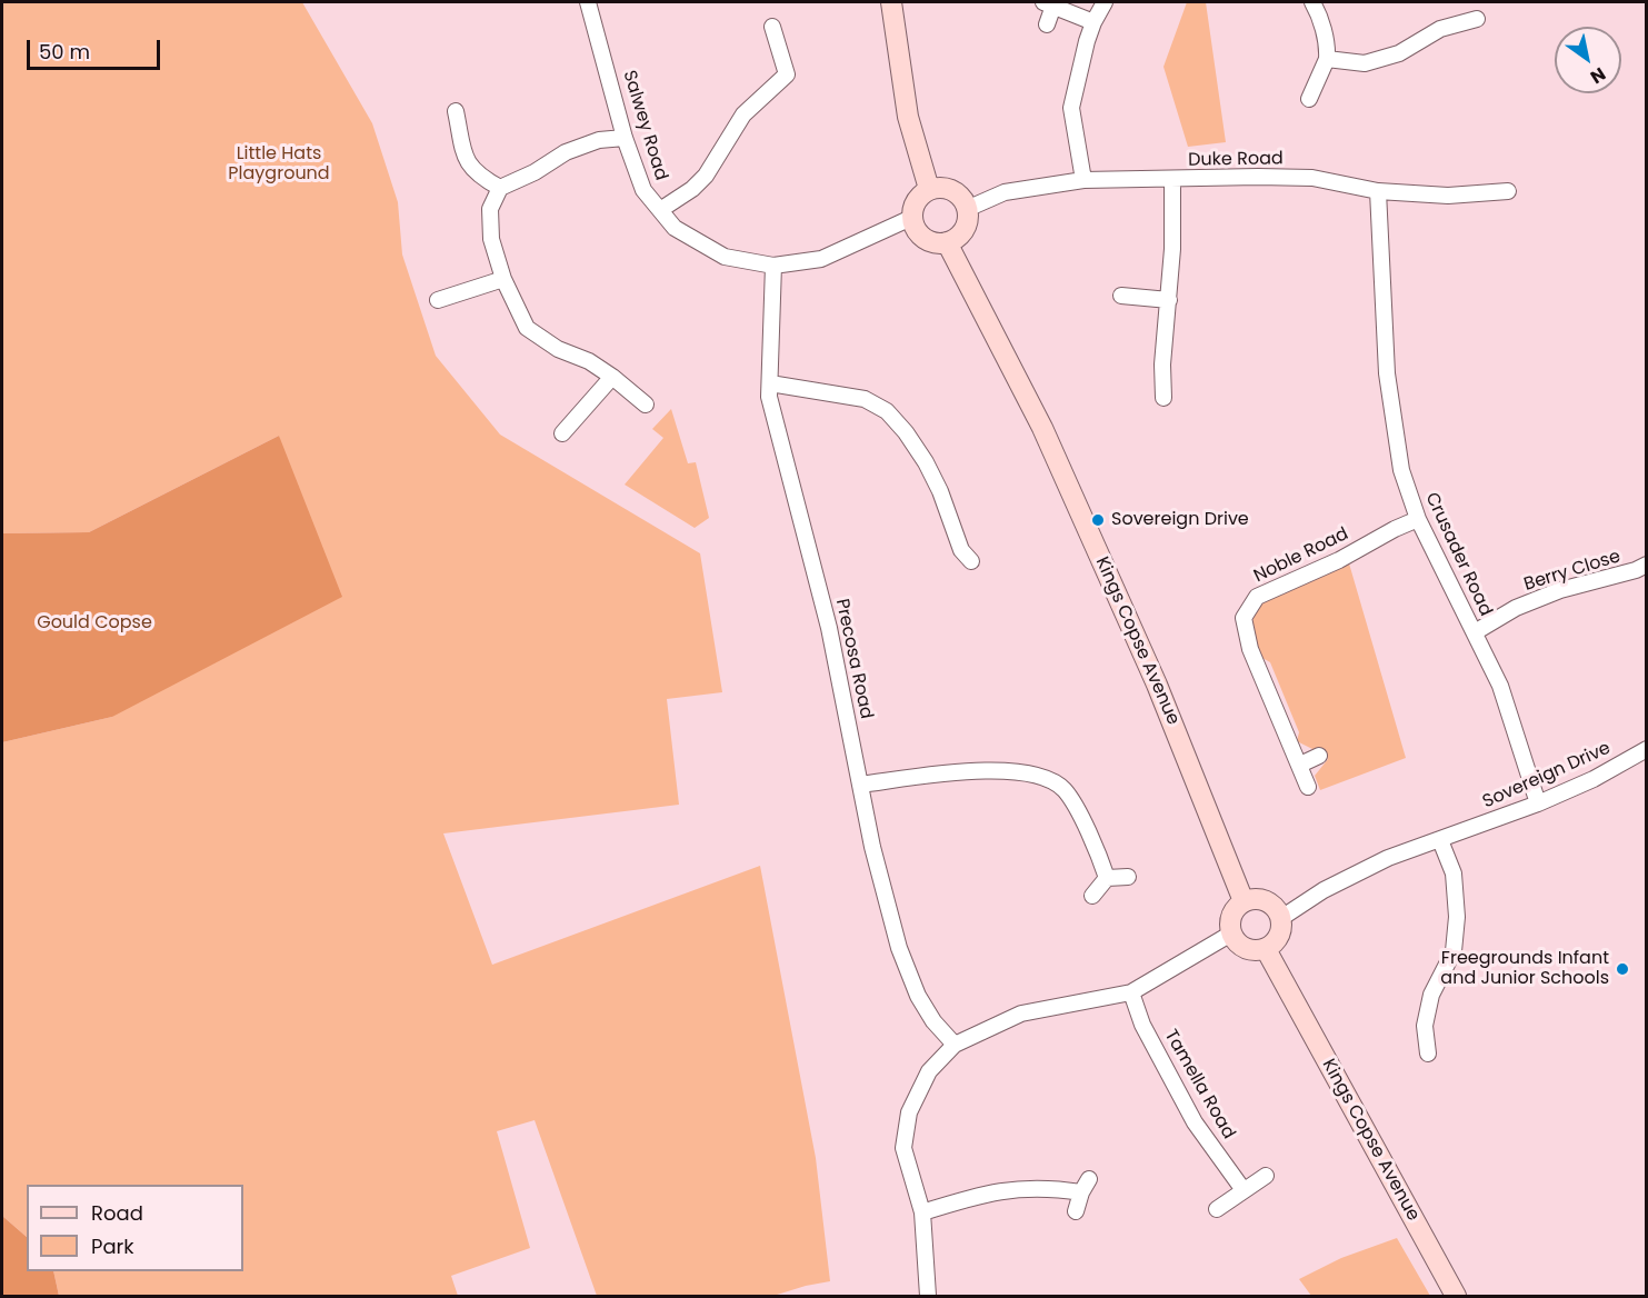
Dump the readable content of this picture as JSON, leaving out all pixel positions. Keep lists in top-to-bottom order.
{
  "streets": {
    "street": [
      "Salwey Road",
      "Duke Road",
      "Crusader Road",
      "Noble Road",
      "Berry Close",
      "Kings Copse Avenue",
      "Precosa Road",
      "Sovereign Drive",
      "Tamella Road"
    ]
  },
  "crossings": [
    ["Salwey Road", "Duke Road"],
    ["Salwey Road", "Kings Copse Avenue"],
    ["Salwey Road", "Precosa Road"],
    ["Duke Road", "Crusader Road"],
    ["Duke Road", "Kings Copse Avenue"],
    ["Crusader Road", "Noble Road"],
    ["Crusader Road", "Berry Close"],
    ["Crusader Road", "Sovereign Drive"],
    ["Kings Copse Avenue", "Sovereign Drive"]
  ],
  "parks": ["Little Hats Playground", "Gould Copse"],
  "places": ["Sovereign Drive", "Freegrounds Infant and Junior Schools"],
  "legend": ["Road", "Park"],
  "scale_bar": "50 m",
  "north": "bottom right"
}
